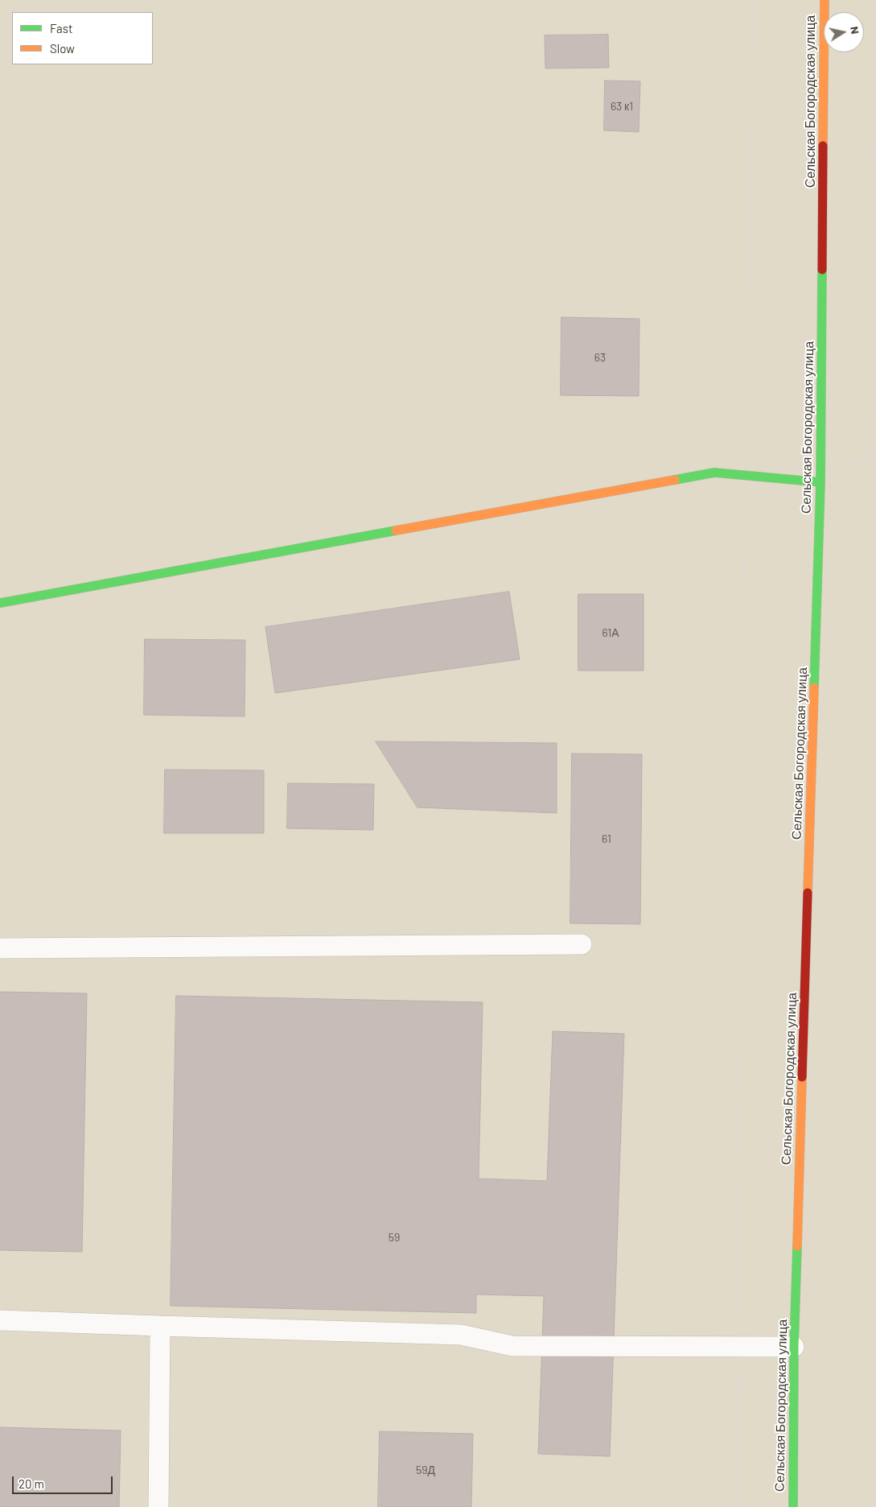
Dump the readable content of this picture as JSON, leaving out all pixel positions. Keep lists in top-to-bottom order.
{
  "streets": {
    "main road": ["Сельская Богородская улица"]
  },
  "house_numbers": [
    "63 к1",
    "63",
    "61А",
    "61",
    "59",
    "59Д"
  ],
  "legend": ["Fast", "Slow"],
  "scale_bar": "20 m",
  "north": "right"
}
